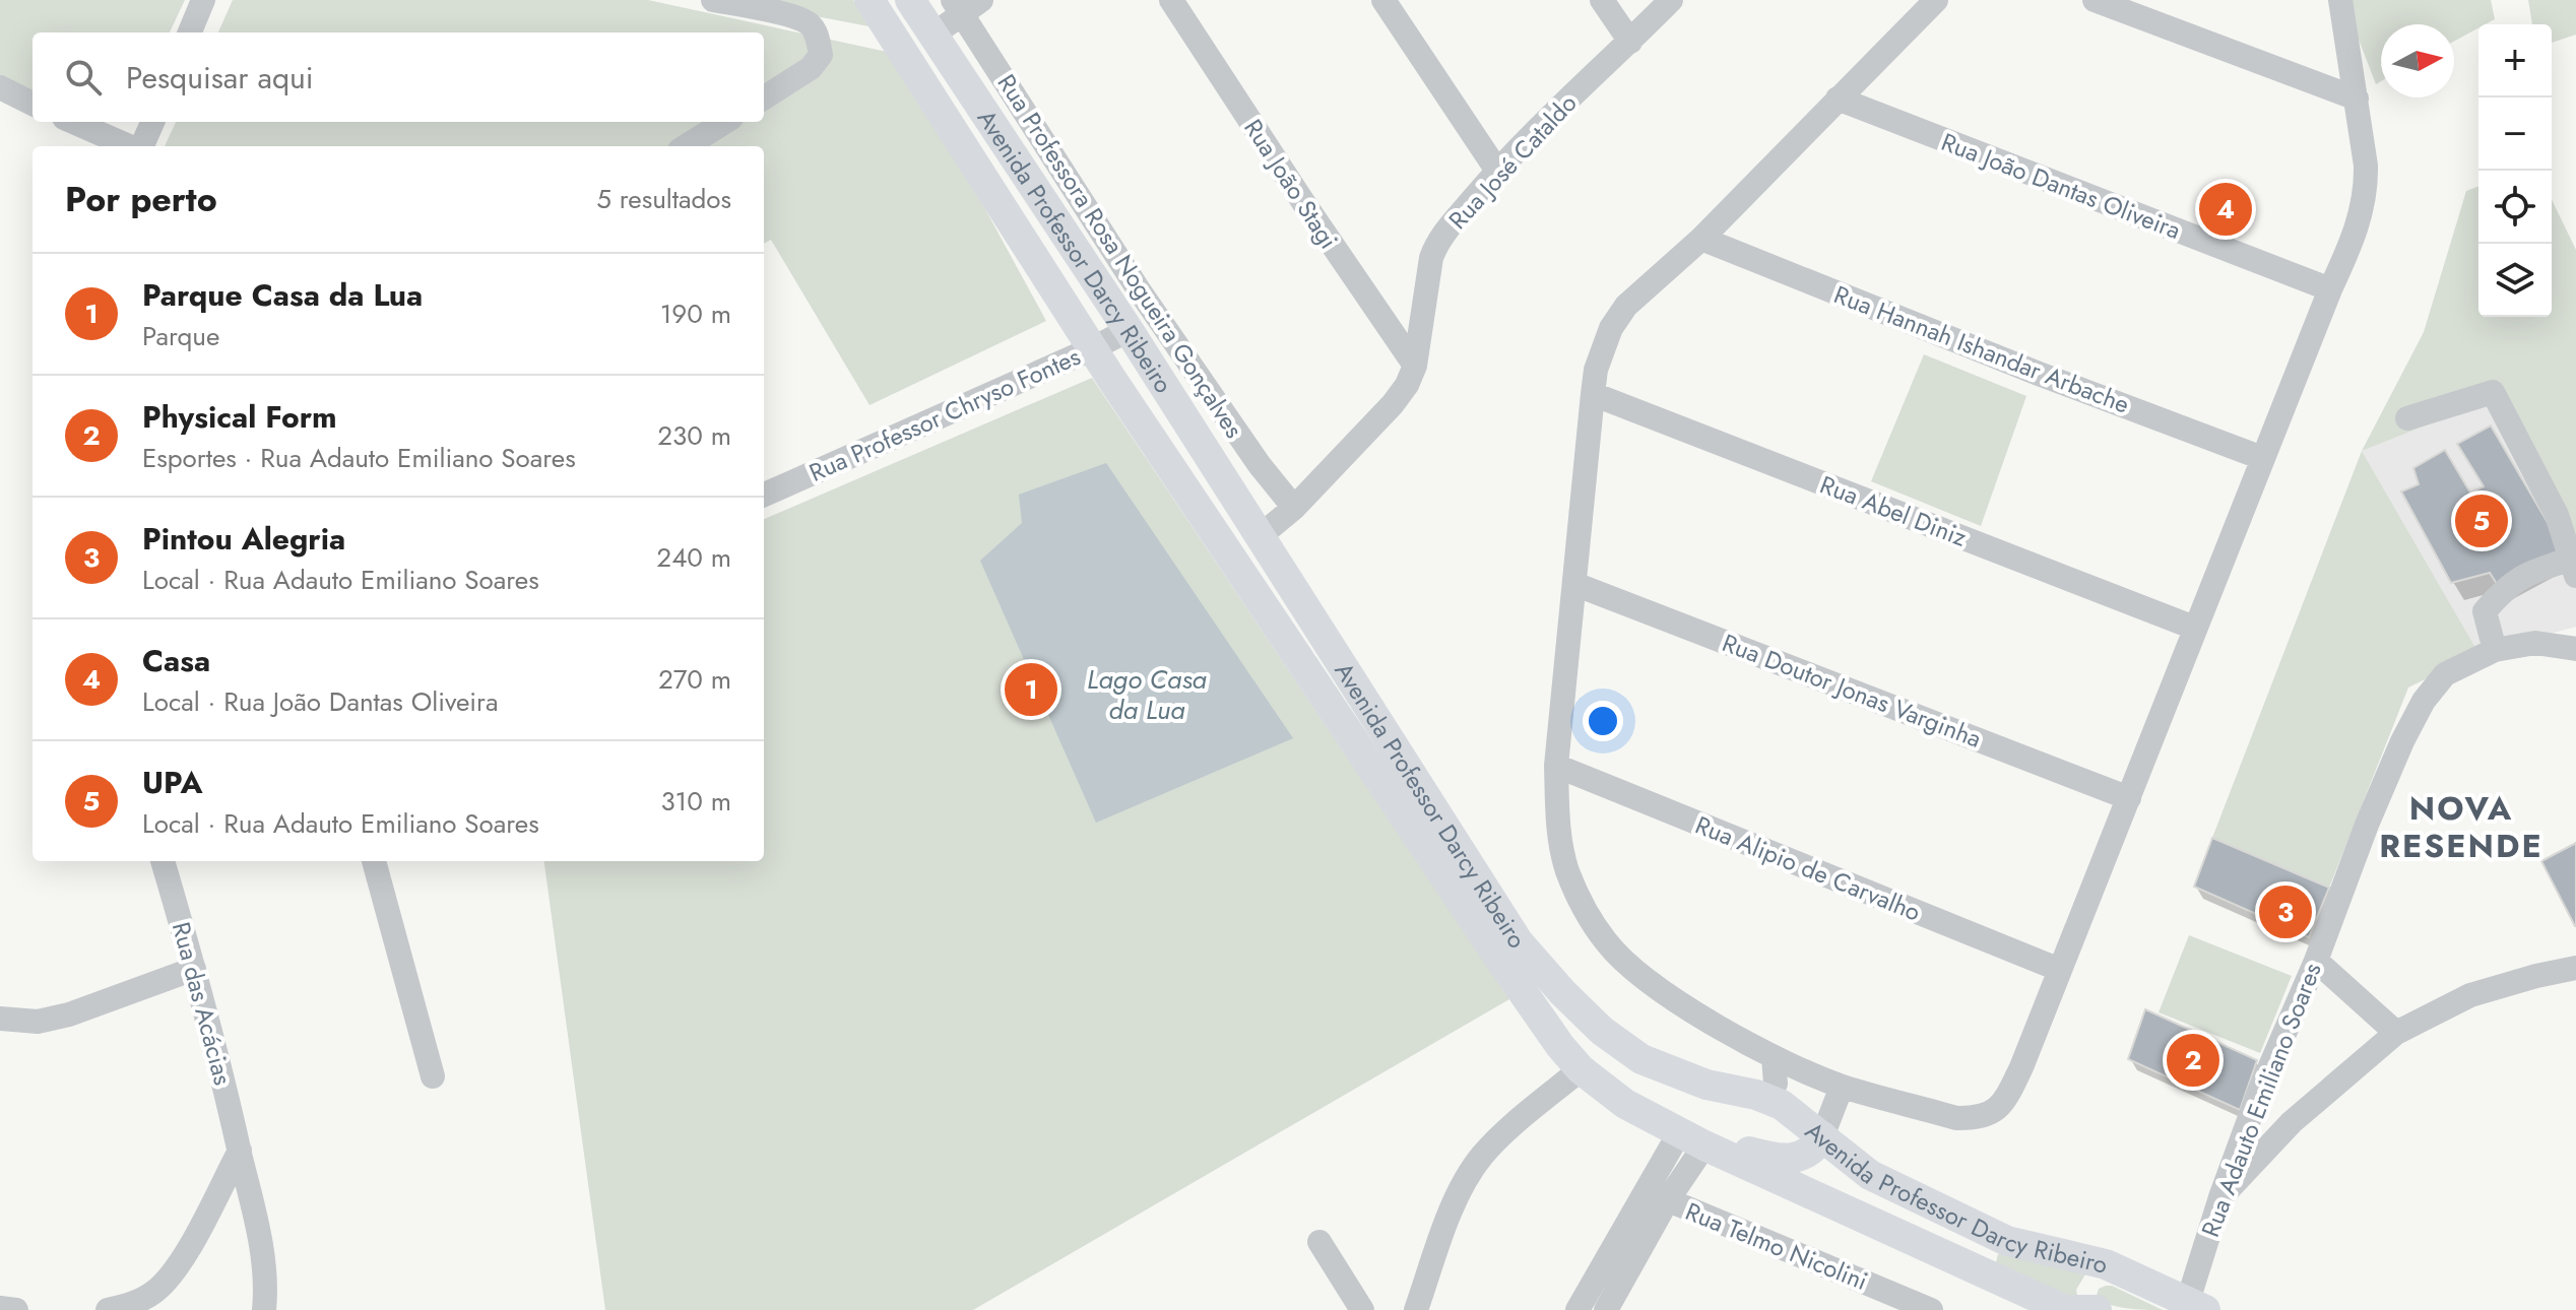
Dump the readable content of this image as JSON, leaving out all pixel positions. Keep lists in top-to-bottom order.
{
  "streets": {
    "main road": ["Avenida Professor Darcy Ribeiro"],
    "street": [
      "Rua José Cataldo",
      "Rua João Stagi",
      "Rua João Dantas Oliveira",
      "Rua Professora Rosa Nogueira Gonçalves",
      "Rua Hannah Ishandar Arbache",
      "Rua Professor Chryso Fontes",
      "Rua Abel Diniz",
      "Rua Doutor Jonas Varginha",
      "Rua Alipio de Carvalho",
      "Rua das Acácias",
      "Rua Adauto Emiliano Soares",
      "Rua Telmo Nicolini"
    ]
  },
  "crossings": [
    ["Rua José Cataldo", "Rua João Stagi"],
    ["Rua José Cataldo", "Avenida Professor Darcy Ribeiro"],
    ["Rua José Cataldo", "Rua Professora Rosa Nogueira Gonçalves"],
    ["Avenida Professor Darcy Ribeiro", "Rua Professor Chryso Fontes"],
    ["Avenida Professor Darcy Ribeiro", "Rua Adauto Emiliano Soares"]
  ],
  "districts": ["NOVA RESENDE"],
  "water": ["Lago Casa da Lua"],
  "north": "right",
  "page": {
    "map_buttons": ["+", "−"],
    "search": "Pesquisar aqui",
    "heading": ["Por perto", "5 resultados"],
    "pins": [
      "4",
      "5",
      "1",
      "3",
      "2"
    ],
    "list": [
      {
        "mark": "1",
        "name": "Parque Casa da Lua",
        "note": "Parque",
        "value": "190 m"
      },
      {
        "mark": "2",
        "name": "Physical Form",
        "note": "Esportes · Rua Adauto Emiliano Soares",
        "value": "230 m"
      },
      {
        "mark": "3",
        "name": "Pintou Alegria",
        "note": "Local · Rua Adauto Emiliano Soares",
        "value": "240 m"
      },
      {
        "mark": "4",
        "name": "Casa",
        "note": "Local · Rua João Dantas Oliveira",
        "value": "270 m"
      },
      {
        "mark": "5",
        "name": "UPA",
        "note": "Local · Rua Adauto Emiliano Soares",
        "value": "310 m"
      }
    ]
  }
}
